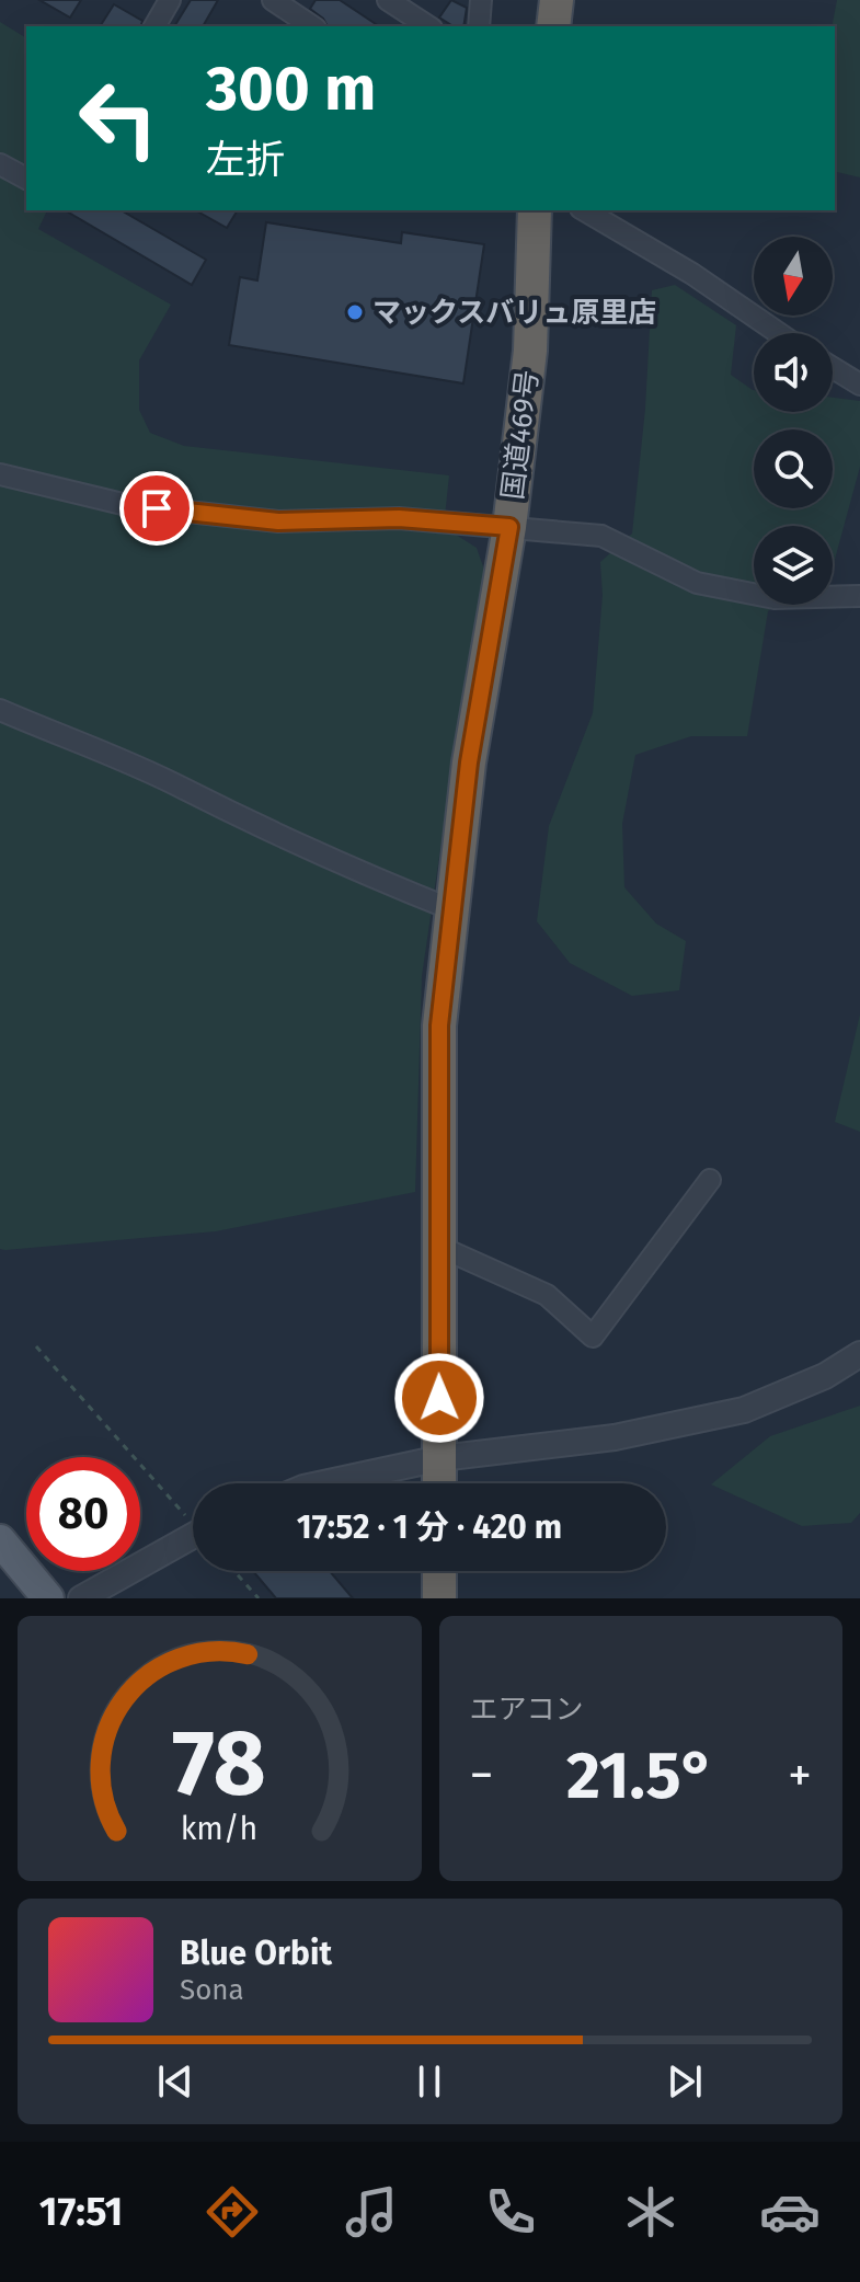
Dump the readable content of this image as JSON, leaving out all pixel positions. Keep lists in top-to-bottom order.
{
  "streets": {
    "highway": ["国道469号"]
  },
  "places": ["マックスバリュ原里店"],
  "north": "bottom",
  "page": {
    "turn": ["300 m", "左折"],
    "limit": "80",
    "trip": "17:52 · 1 分 · 420 m",
    "tile": "エアコン",
    "heat": ["−", "21.5°", "+"],
    "song": ["Blue Orbit", "Sona"],
    "tabs": "17:51",
    "gauge": ["78", "km/h"]
  }
}
